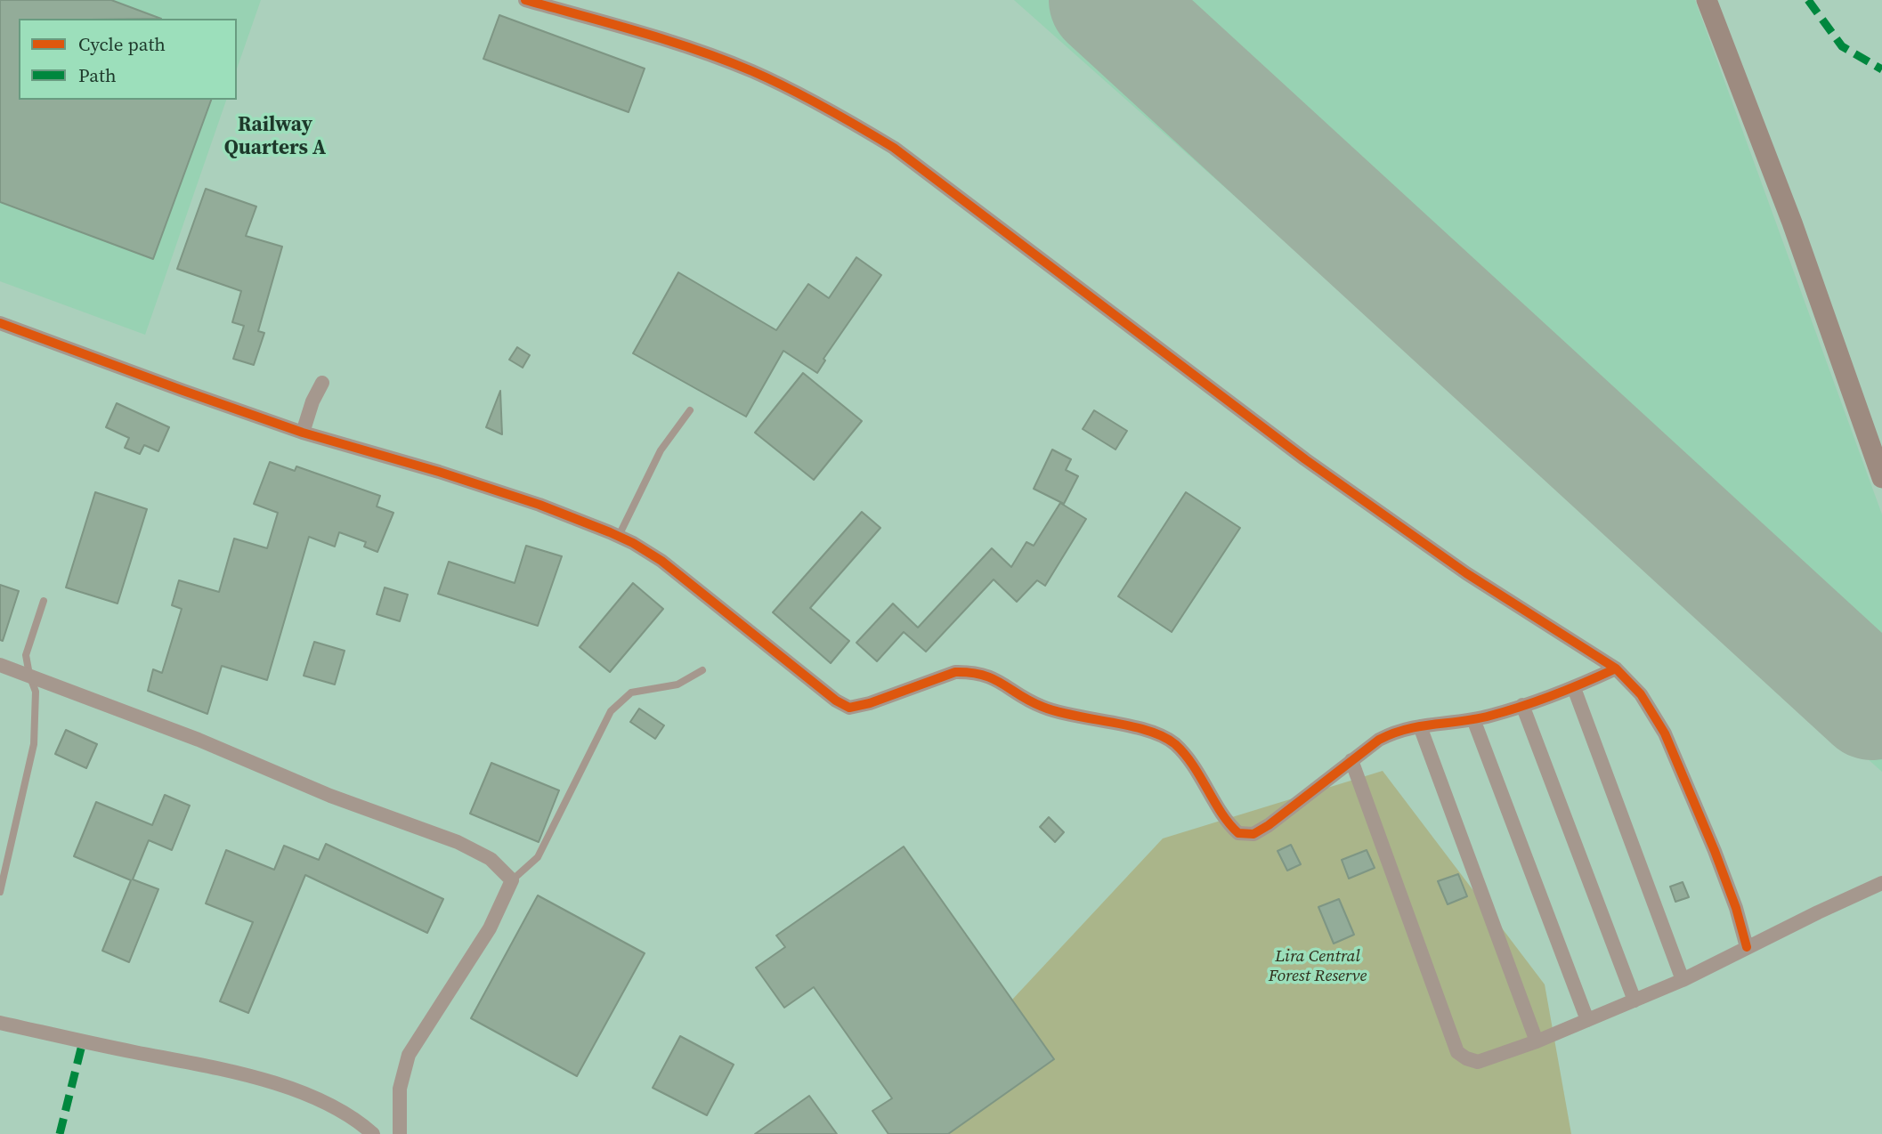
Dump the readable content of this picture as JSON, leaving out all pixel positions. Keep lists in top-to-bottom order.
{
  "districts": ["Railway Quarters A"],
  "parks": ["Lira Central Forest Reserve"],
  "legend": ["Cycle path", "Path"]
}
